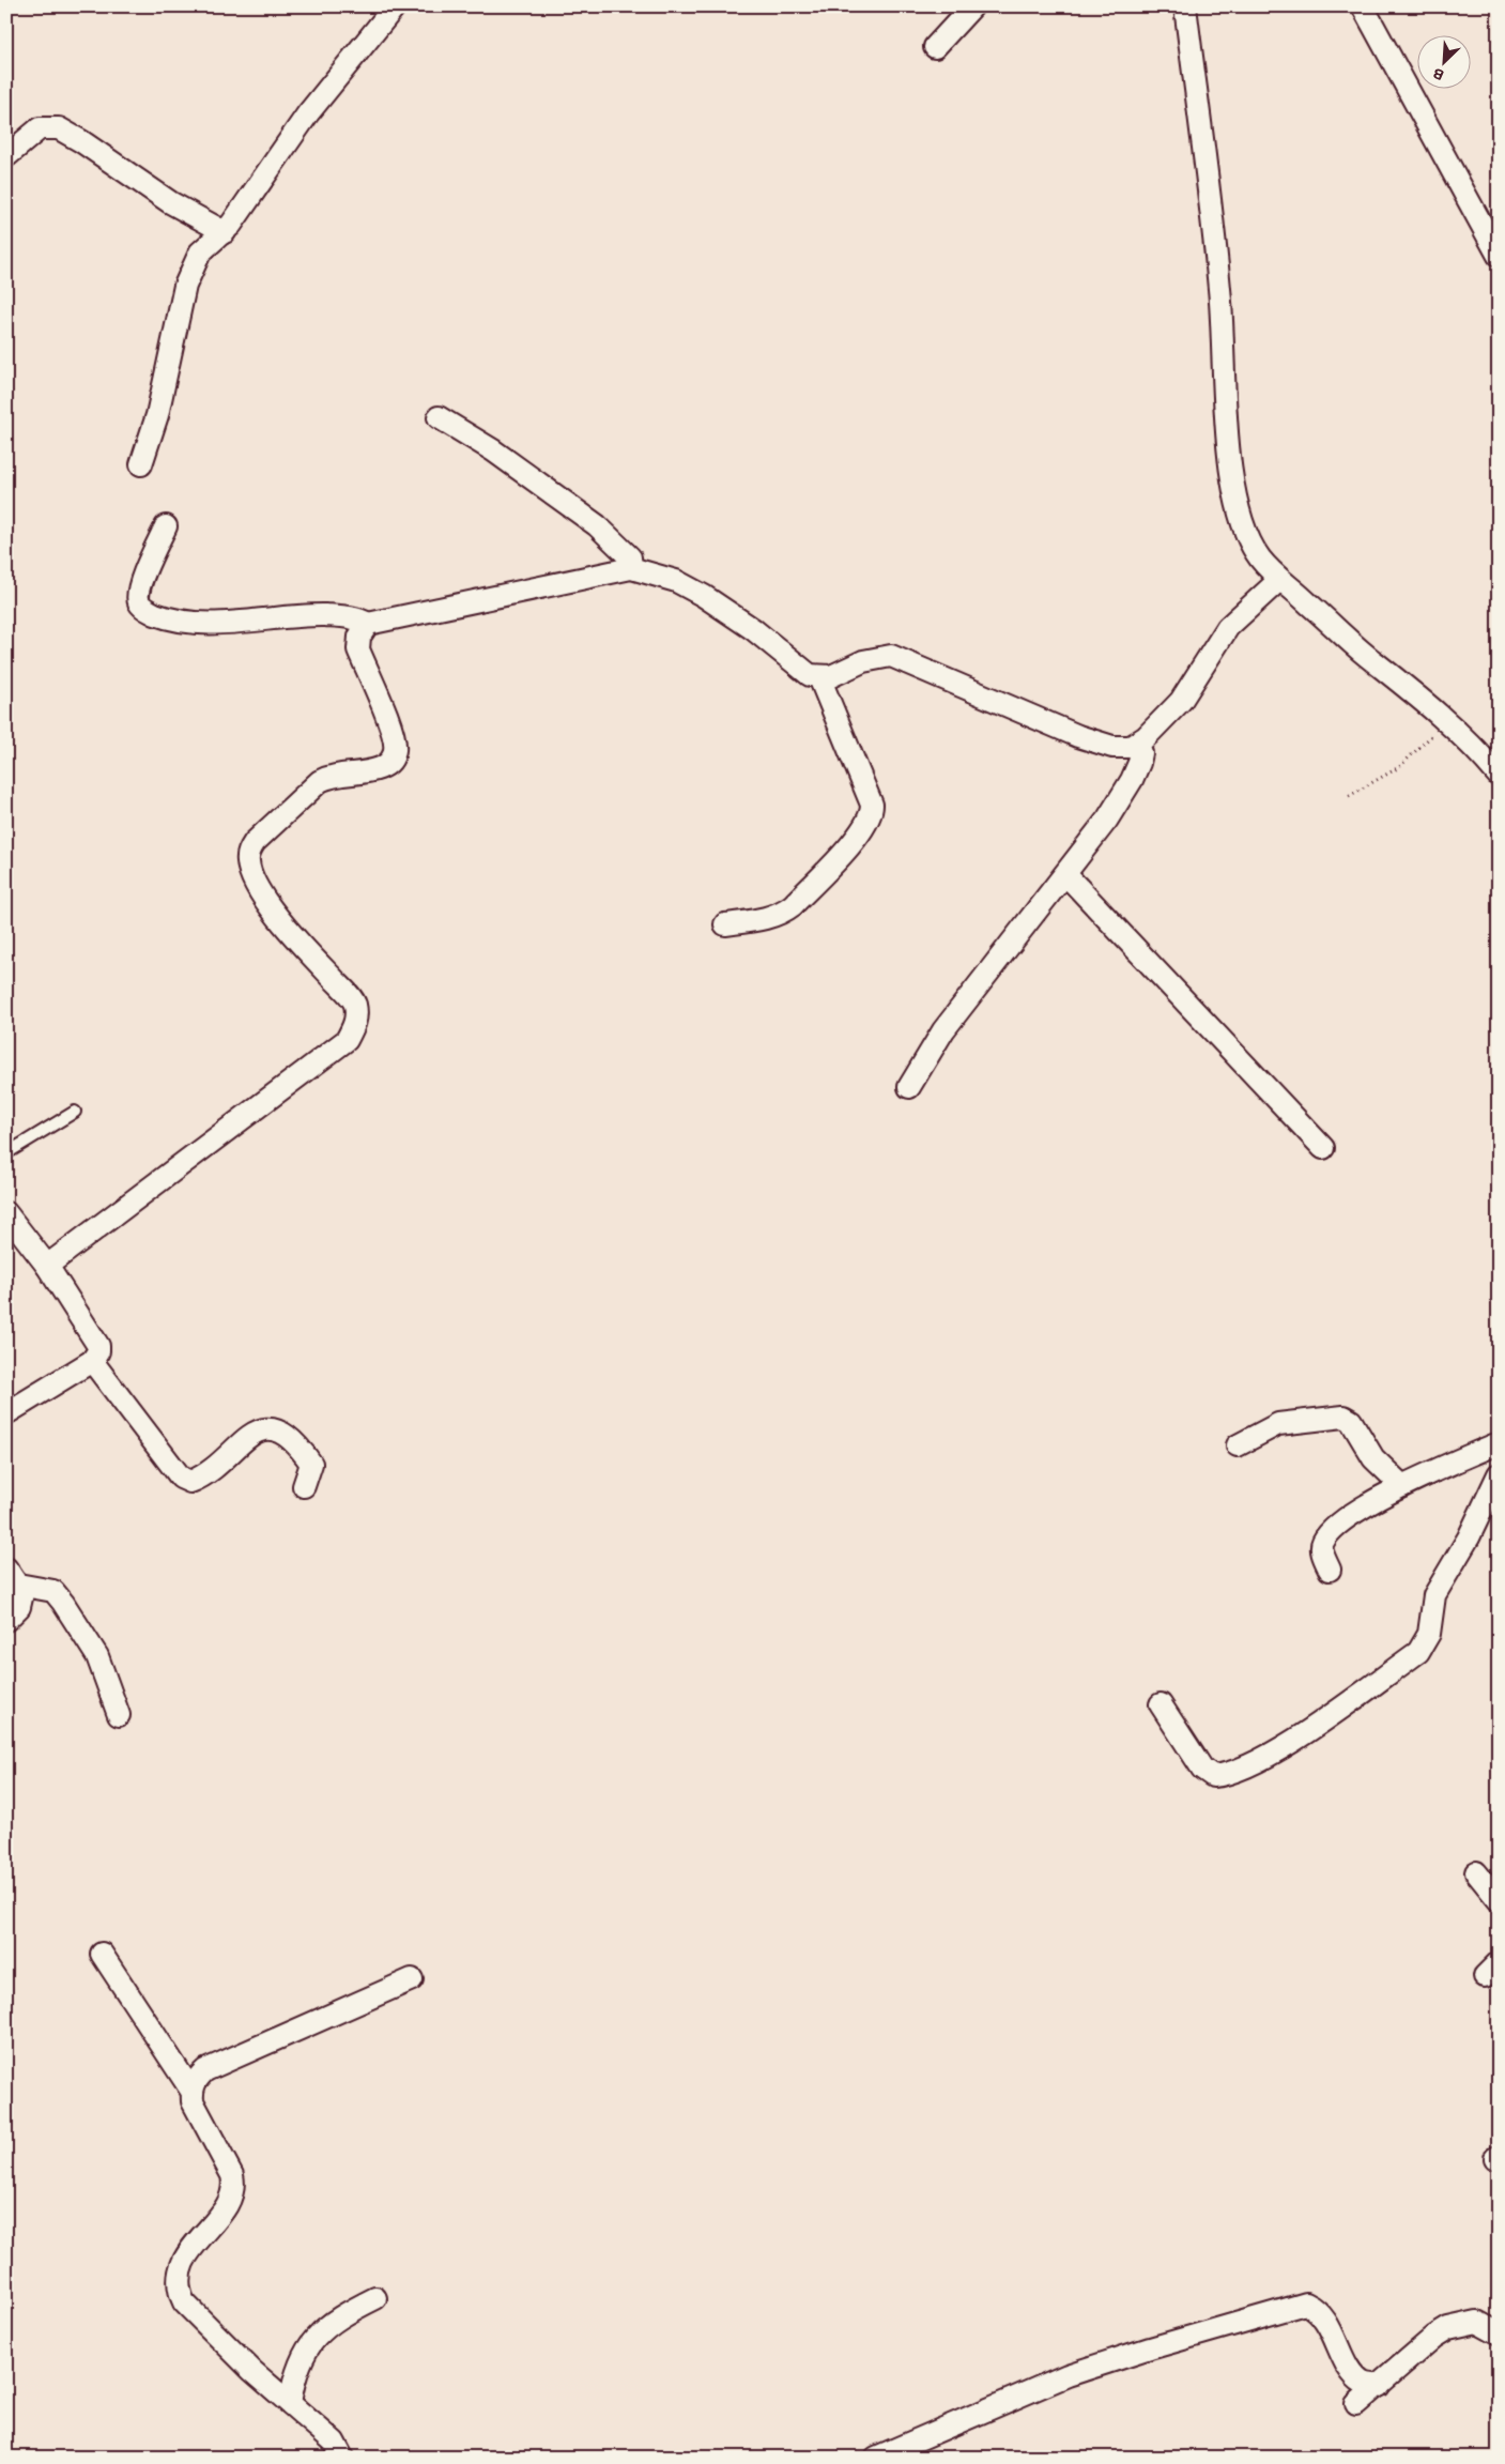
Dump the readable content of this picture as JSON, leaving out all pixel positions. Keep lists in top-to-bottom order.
{
  "north": "bottom left"
}
